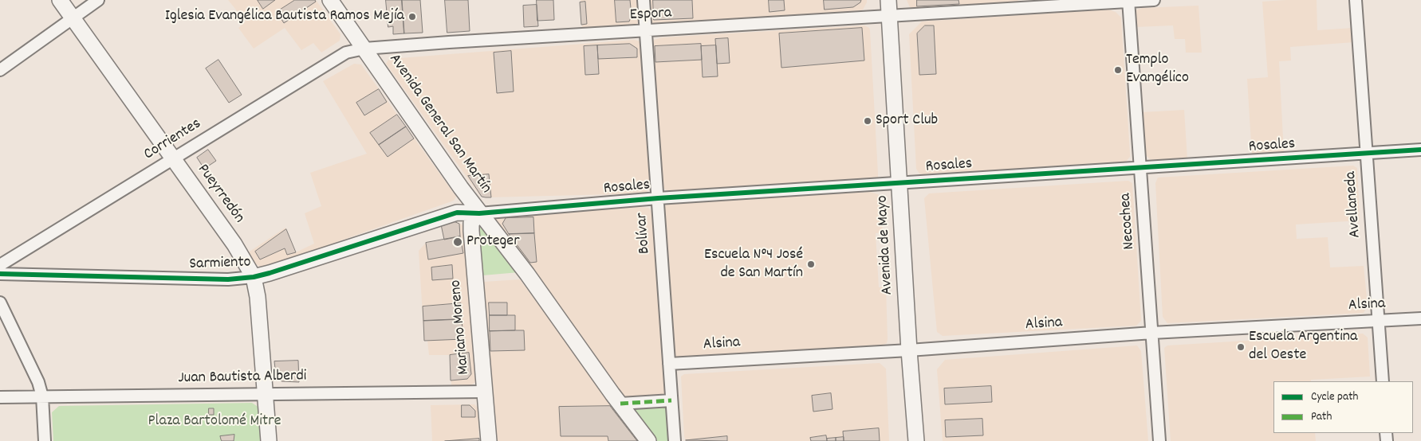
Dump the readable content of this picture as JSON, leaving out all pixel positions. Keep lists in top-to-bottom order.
{
  "streets": {
    "street": [
      "Espora",
      "Avenida General San Martín",
      "Corrientes",
      "Rosales",
      "Pueyrredón",
      "Avellaneda",
      "Necochea",
      "Bolívar",
      "Avenida de Mayo",
      "Sarmiento",
      "Alsina",
      "Mariano Moreno",
      "Juan Bautista Alberdi"
    ]
  },
  "crossings": [
    ["Espora", "Avenida General San Martín"],
    ["Espora", "Corrientes"],
    ["Espora", "Necochea"],
    ["Espora", "Bolívar"],
    ["Espora", "Avenida de Mayo"],
    ["Avenida General San Martín", "Corrientes"],
    ["Avenida General San Martín", "Rosales"],
    ["Avenida General San Martín", "Sarmiento"],
    ["Avenida General San Martín", "Mariano Moreno"],
    ["Corrientes", "Pueyrredón"],
    ["Rosales", "Avellaneda"],
    ["Rosales", "Necochea"],
    ["Rosales", "Bolívar"],
    ["Rosales", "Avenida de Mayo"],
    ["Rosales", "Sarmiento"],
    ["Rosales", "Mariano Moreno"],
    ["Pueyrredón", "Sarmiento"],
    ["Pueyrredón", "Juan Bautista Alberdi"],
    ["Avellaneda", "Alsina"],
    ["Necochea", "Alsina"],
    ["Bolívar", "Alsina"],
    ["Avenida de Mayo", "Alsina"],
    ["Sarmiento", "Mariano Moreno"],
    ["Mariano Moreno", "Juan Bautista Alberdi"]
  ],
  "parks": ["Plaza Bartolomé Mitre"],
  "places": [
    "Iglesia Evangélica Bautista Ramos Mejía",
    "Templo Evangélico",
    "Sport Club",
    "Proteger",
    "Escuela N°4 José de San Martín",
    "Escuela Argentina del Oeste"
  ],
  "legend": ["Cycle path", "Path"]
}
